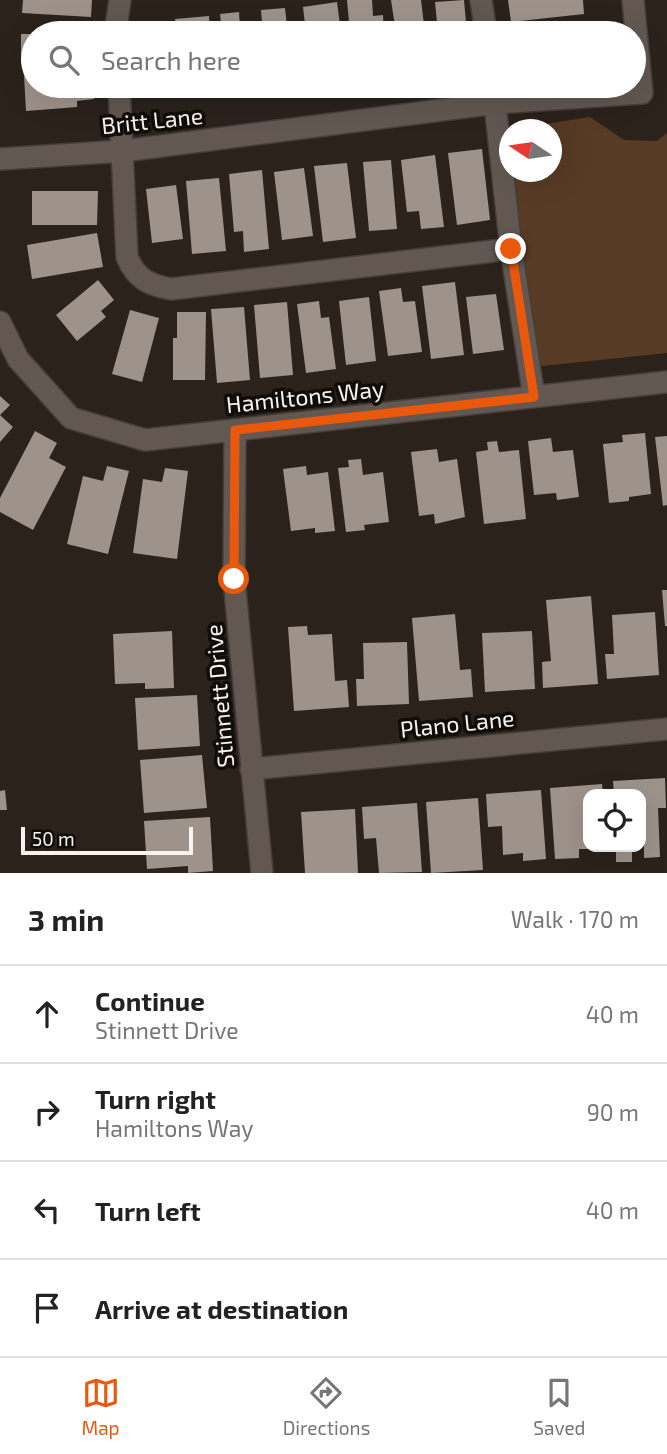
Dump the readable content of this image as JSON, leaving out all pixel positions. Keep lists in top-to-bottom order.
{
  "streets": {
    "street": [
      "Britt Lane",
      "Hamiltons Way",
      "Stinnett Drive",
      "Plano Lane"
    ]
  },
  "crossings": [
    ["Hamiltons Way", "Stinnett Drive"],
    ["Stinnett Drive", "Plano Lane"]
  ],
  "scale_bar": "50 m",
  "north": "left",
  "page": {
    "search": "Search here",
    "scale": "50 m",
    "heading": ["3 min", "Walk · 170 m"],
    "list": [
      ["Continue", "Stinnett Drive", "40 m"],
      ["Turn right", "Hamiltons Way", "90 m"],
      ["Turn left", "40 m"],
      "Arrive at destination"
    ],
    "nav": ["Map", "Directions", "Saved"]
  }
}
